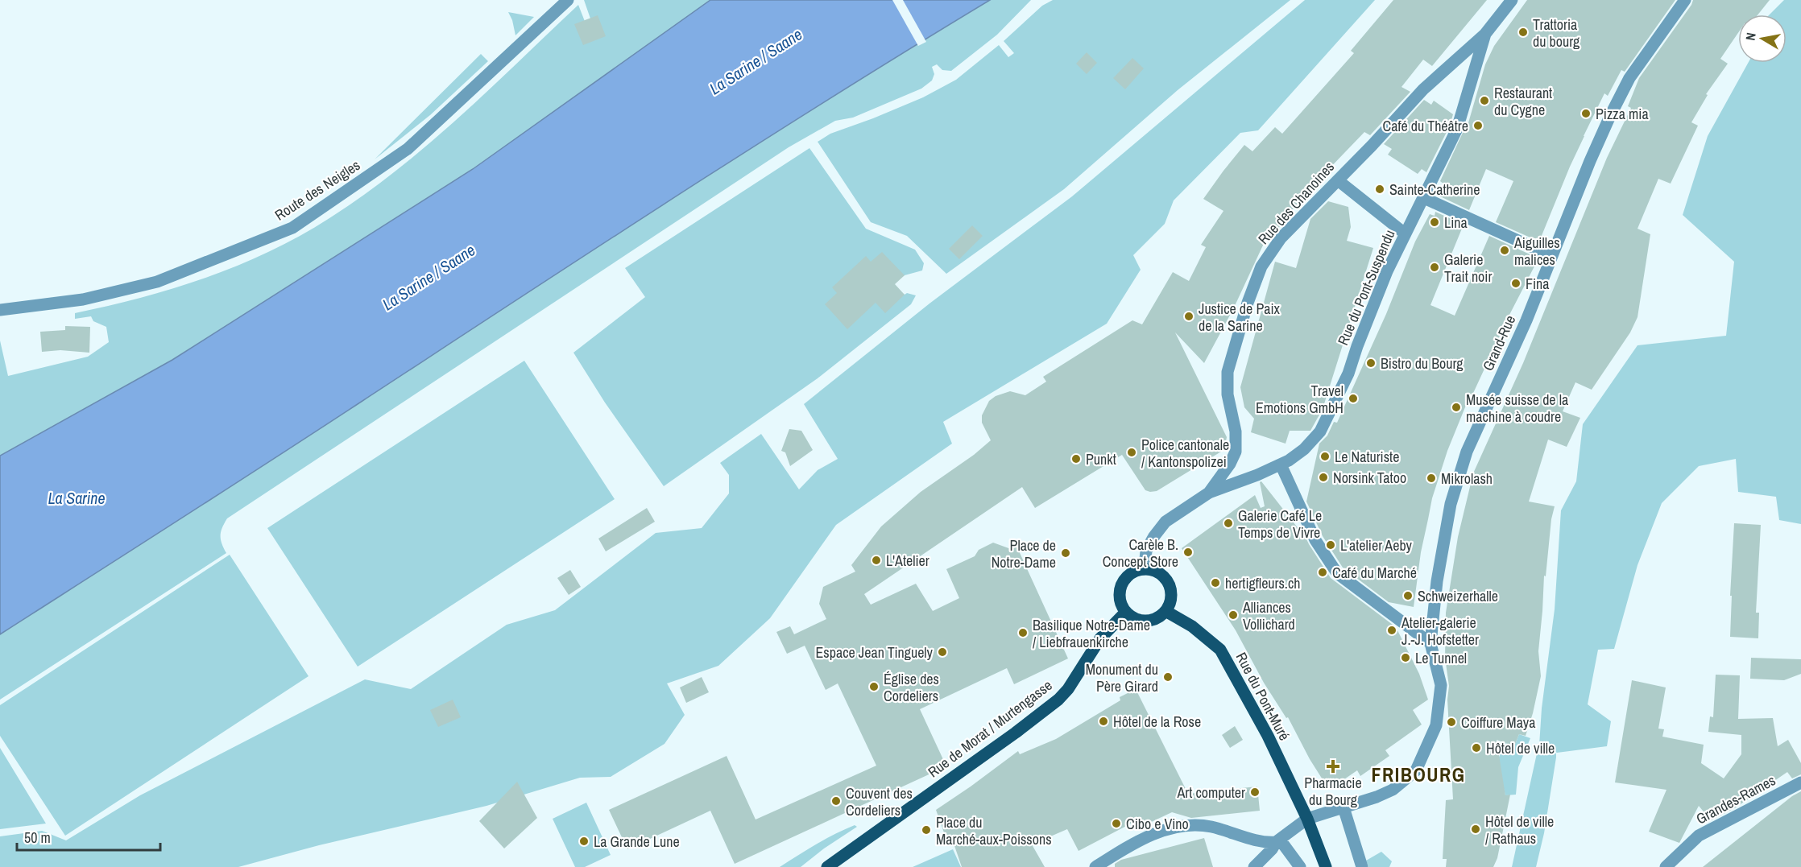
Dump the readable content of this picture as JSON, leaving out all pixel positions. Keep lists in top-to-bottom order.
{
  "streets": {
    "main road": ["Rue du Pont-Muré", "Rue de Morat / Murtengasse"],
    "street": [
      "Route des Neigles",
      "Rue des Chanoines",
      "Rue du Pont-Suspendu",
      "Grand-Rue",
      "Grandes-Rames"
    ]
  },
  "crossings": [
    ["Rue des Chanoines", "Rue du Pont-Suspendu"],
    ["Grand-Rue", "Rue du Pont-Muré"],
    ["Rue du Pont-Muré", "Rue de Morat / Murtengasse"]
  ],
  "districts": ["FRIBOURG"],
  "water": ["La Sarine / Saane", "La Sarine"],
  "places": {
    "other": [
      "Trattoria du bourg",
      "Restaurant du Cygne",
      "Pizza mia",
      "Café du Théâtre",
      "Sainte-Catherine",
      "Lina",
      "Aiguilles malices",
      "Galerie Trait noir",
      "Fina",
      "Justice de Paix de la Sarine",
      "Bistro du Bourg",
      "Travel Emotions GmbH",
      "Musée suisse de la machine à coudre",
      "Police cantonale / Kantonspolizei",
      "Le Naturiste",
      "Punkt",
      "Norsink Tatoo",
      "Mikrolash",
      "Galerie Café Le Temps de Vivre",
      "L'atelier Aeby",
      "Carèle B. Concept Store",
      "Place de Notre-Dame",
      "L'Atelier",
      "Café du Marché",
      "hertigfleurs.ch",
      "Schweizerhalle",
      "Alliances Vollichard",
      "Atelier-galerie J.-J. Hofstetter",
      "Basilique Notre-Dame / Liebfrauenkirche",
      "Espace Jean Tinguely",
      "Le Tunnel",
      "Monument du Père Girard",
      "Église des Cordeliers",
      "Hôtel de la Rose",
      "Coiffure Maya",
      "Hôtel de ville",
      "Art computer",
      "Couvent des Cordeliers",
      "Cibo e Vino",
      "Hôtel de ville / Rathaus",
      "Place du Marché-aux-Poissons",
      "La Grande Lune"
    ],
    "health": ["Pharmacie du Bourg"]
  },
  "scale_bar": "50 m",
  "north": "left"
}
